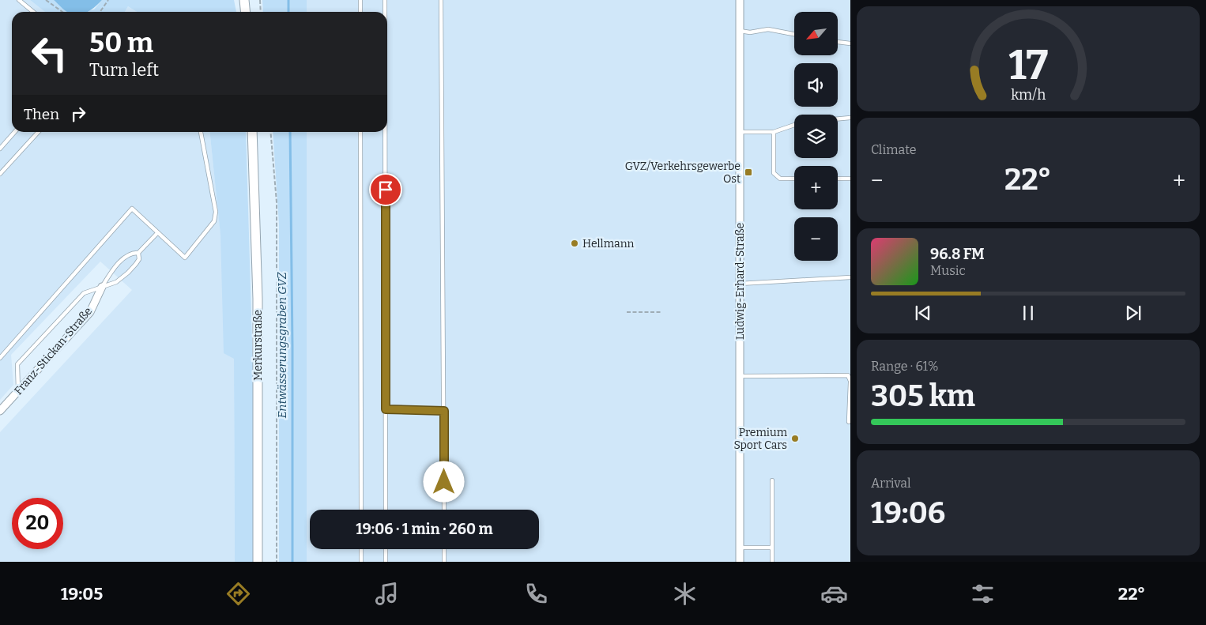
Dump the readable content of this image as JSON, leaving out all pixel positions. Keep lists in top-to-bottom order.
{
  "streets": {
    "street": ["Ludwig-Erhard-Straße", "Merkurstraße", "Franz-Stickan-Straße"]
  },
  "water": ["Entwässerungsgraben GVZ"],
  "places": {
    "transit": ["GVZ/Verkehrsgewerbe Ost"],
    "other": ["Hellmann", "Premium Sport Cars"]
  },
  "north": "bottom left",
  "page": {
    "map_buttons": ["+", "−"],
    "turn": ["50 m", "Turn left"],
    "then": "Then",
    "tile": [
      "Climate",
      ["Range · 61%", "305 km"],
      ["Arrival", "19:06"]
    ],
    "heat": ["−", "22°", "+"],
    "song": ["96.8 FM", "Music"],
    "limit": "20",
    "trip": "19:06 · 1 min · 260 m",
    "tabs": ["19:05", "22°"],
    "gauge": ["17", "km/h"]
  }
}
